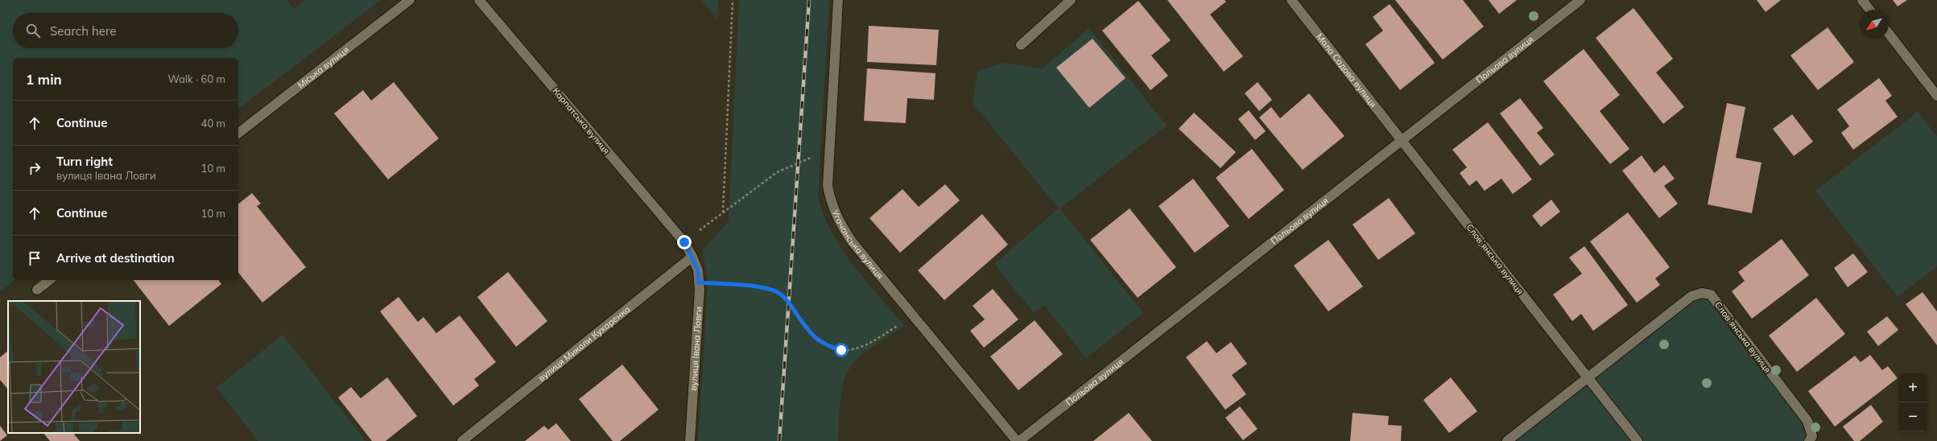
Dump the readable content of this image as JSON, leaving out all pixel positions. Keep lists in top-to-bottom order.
{
  "streets": {
    "street": [
      "Польова вулиця",
      "Міська вулиця",
      "Мала Садова вулиця",
      "Карпатська вулиця",
      "Угочанська вулиця",
      "Словʼянська вулиця",
      "вулиця Миколи Кухаренка",
      "вулиця Івана Ловги"
    ]
  },
  "crossings": [
    ["Польова вулиця", "Мала Садова вулиця"],
    ["Польова вулиця", "Словʼянська вулиця"],
    ["Мала Садова вулиця", "Словʼянська вулиця"],
    ["вулиця Миколи Кухаренка", "вулиця Івана Ловги"]
  ],
  "north": "bottom left",
  "page": {
    "search": "Search here",
    "heading": ["1 min", "Walk · 60 m"],
    "list": [
      ["Continue", "40 m"],
      ["Turn right", "вулиця Івана Ловги", "10 m"],
      ["Continue", "10 m"],
      "Arrive at destination"
    ],
    "map_buttons": ["+", "−"]
  }
}
